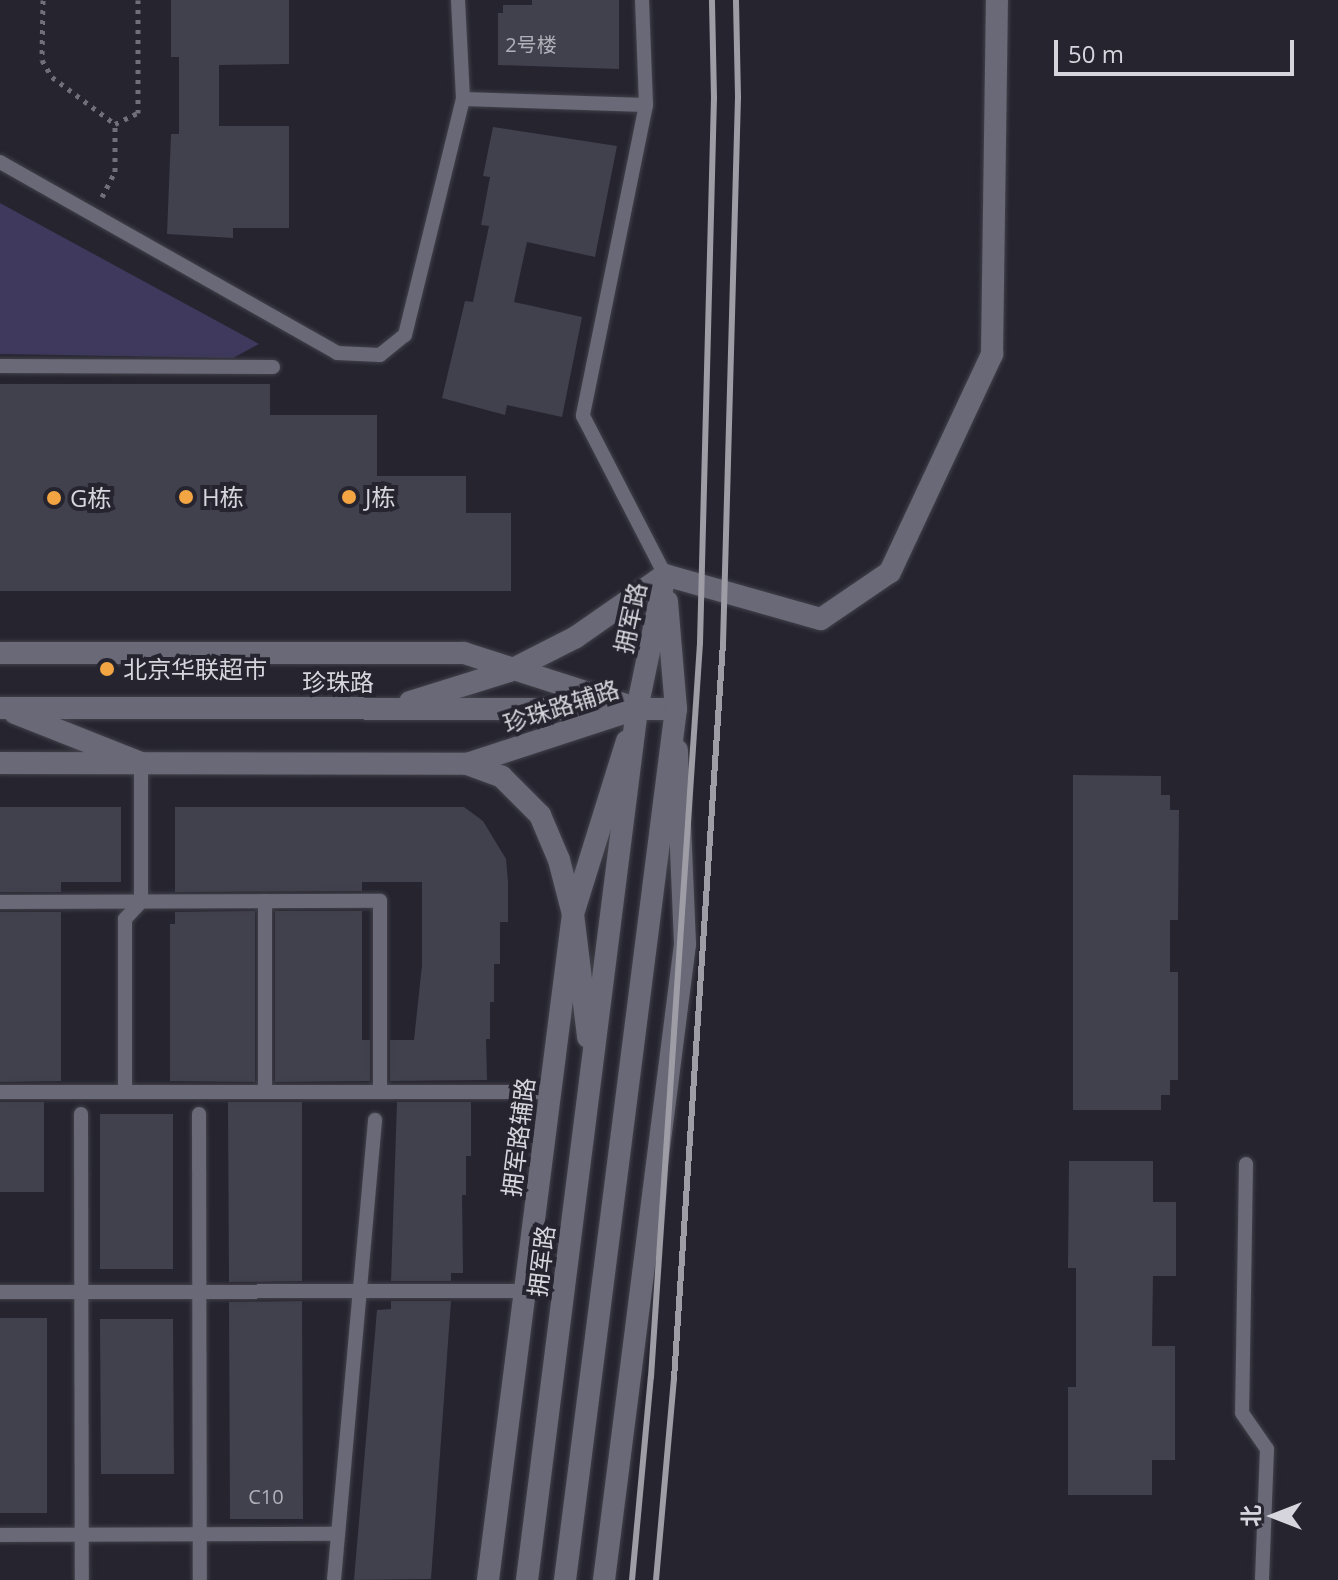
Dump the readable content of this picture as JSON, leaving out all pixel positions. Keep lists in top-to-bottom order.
{
  "streets": {
    "street": [
      "拥军路",
      "珍珠路",
      "珍珠路辅路",
      "拥军路辅路"
    ]
  },
  "crossings": [
    ["拥军路", "珍珠路"],
    ["拥军路", "珍珠路辅路"],
    ["拥军路", "拥军路辅路"],
    ["珍珠路", "珍珠路辅路"],
    ["珍珠路", "拥军路辅路"],
    ["珍珠路辅路", "拥军路辅路"]
  ],
  "places": [
    "H栋",
    "J栋",
    "G栋",
    "北京华联超巿"
  ],
  "house_numbers": ["2号楼", "C10"],
  "scale_bar": "50 m",
  "north": "left"
}
